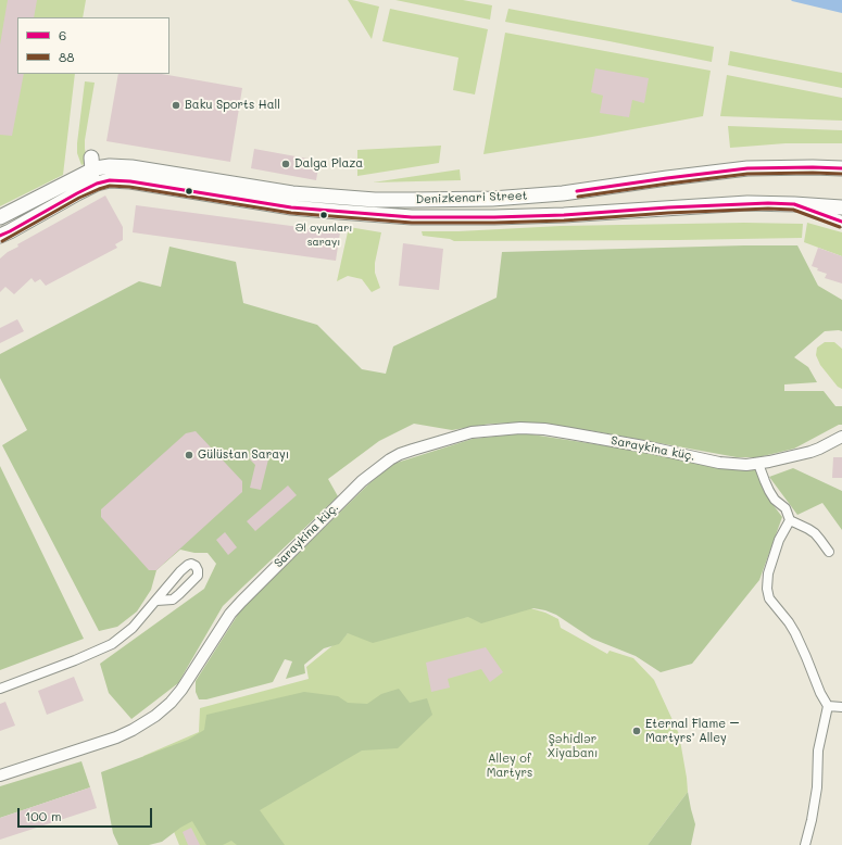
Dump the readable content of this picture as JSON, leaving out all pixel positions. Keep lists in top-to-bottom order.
{
  "streets": {
    "main road": ["Denizkenari Street"],
    "street": ["Saraykina küç."]
  },
  "parks": ["Şəhidlər Xiyabanı", "Alley of Martyrs"],
  "places": [
    "Baku Sports Hall",
    "Dalga Plaza",
    "Əl oyunları sarayı",
    "Gülüstan Sarayı",
    "Eternal Flame – Martyrs’ Alley"
  ],
  "lines": ["transit line 6", "transit line 88"],
  "legend": ["6", "88"],
  "scale_bar": "100 m"
}
